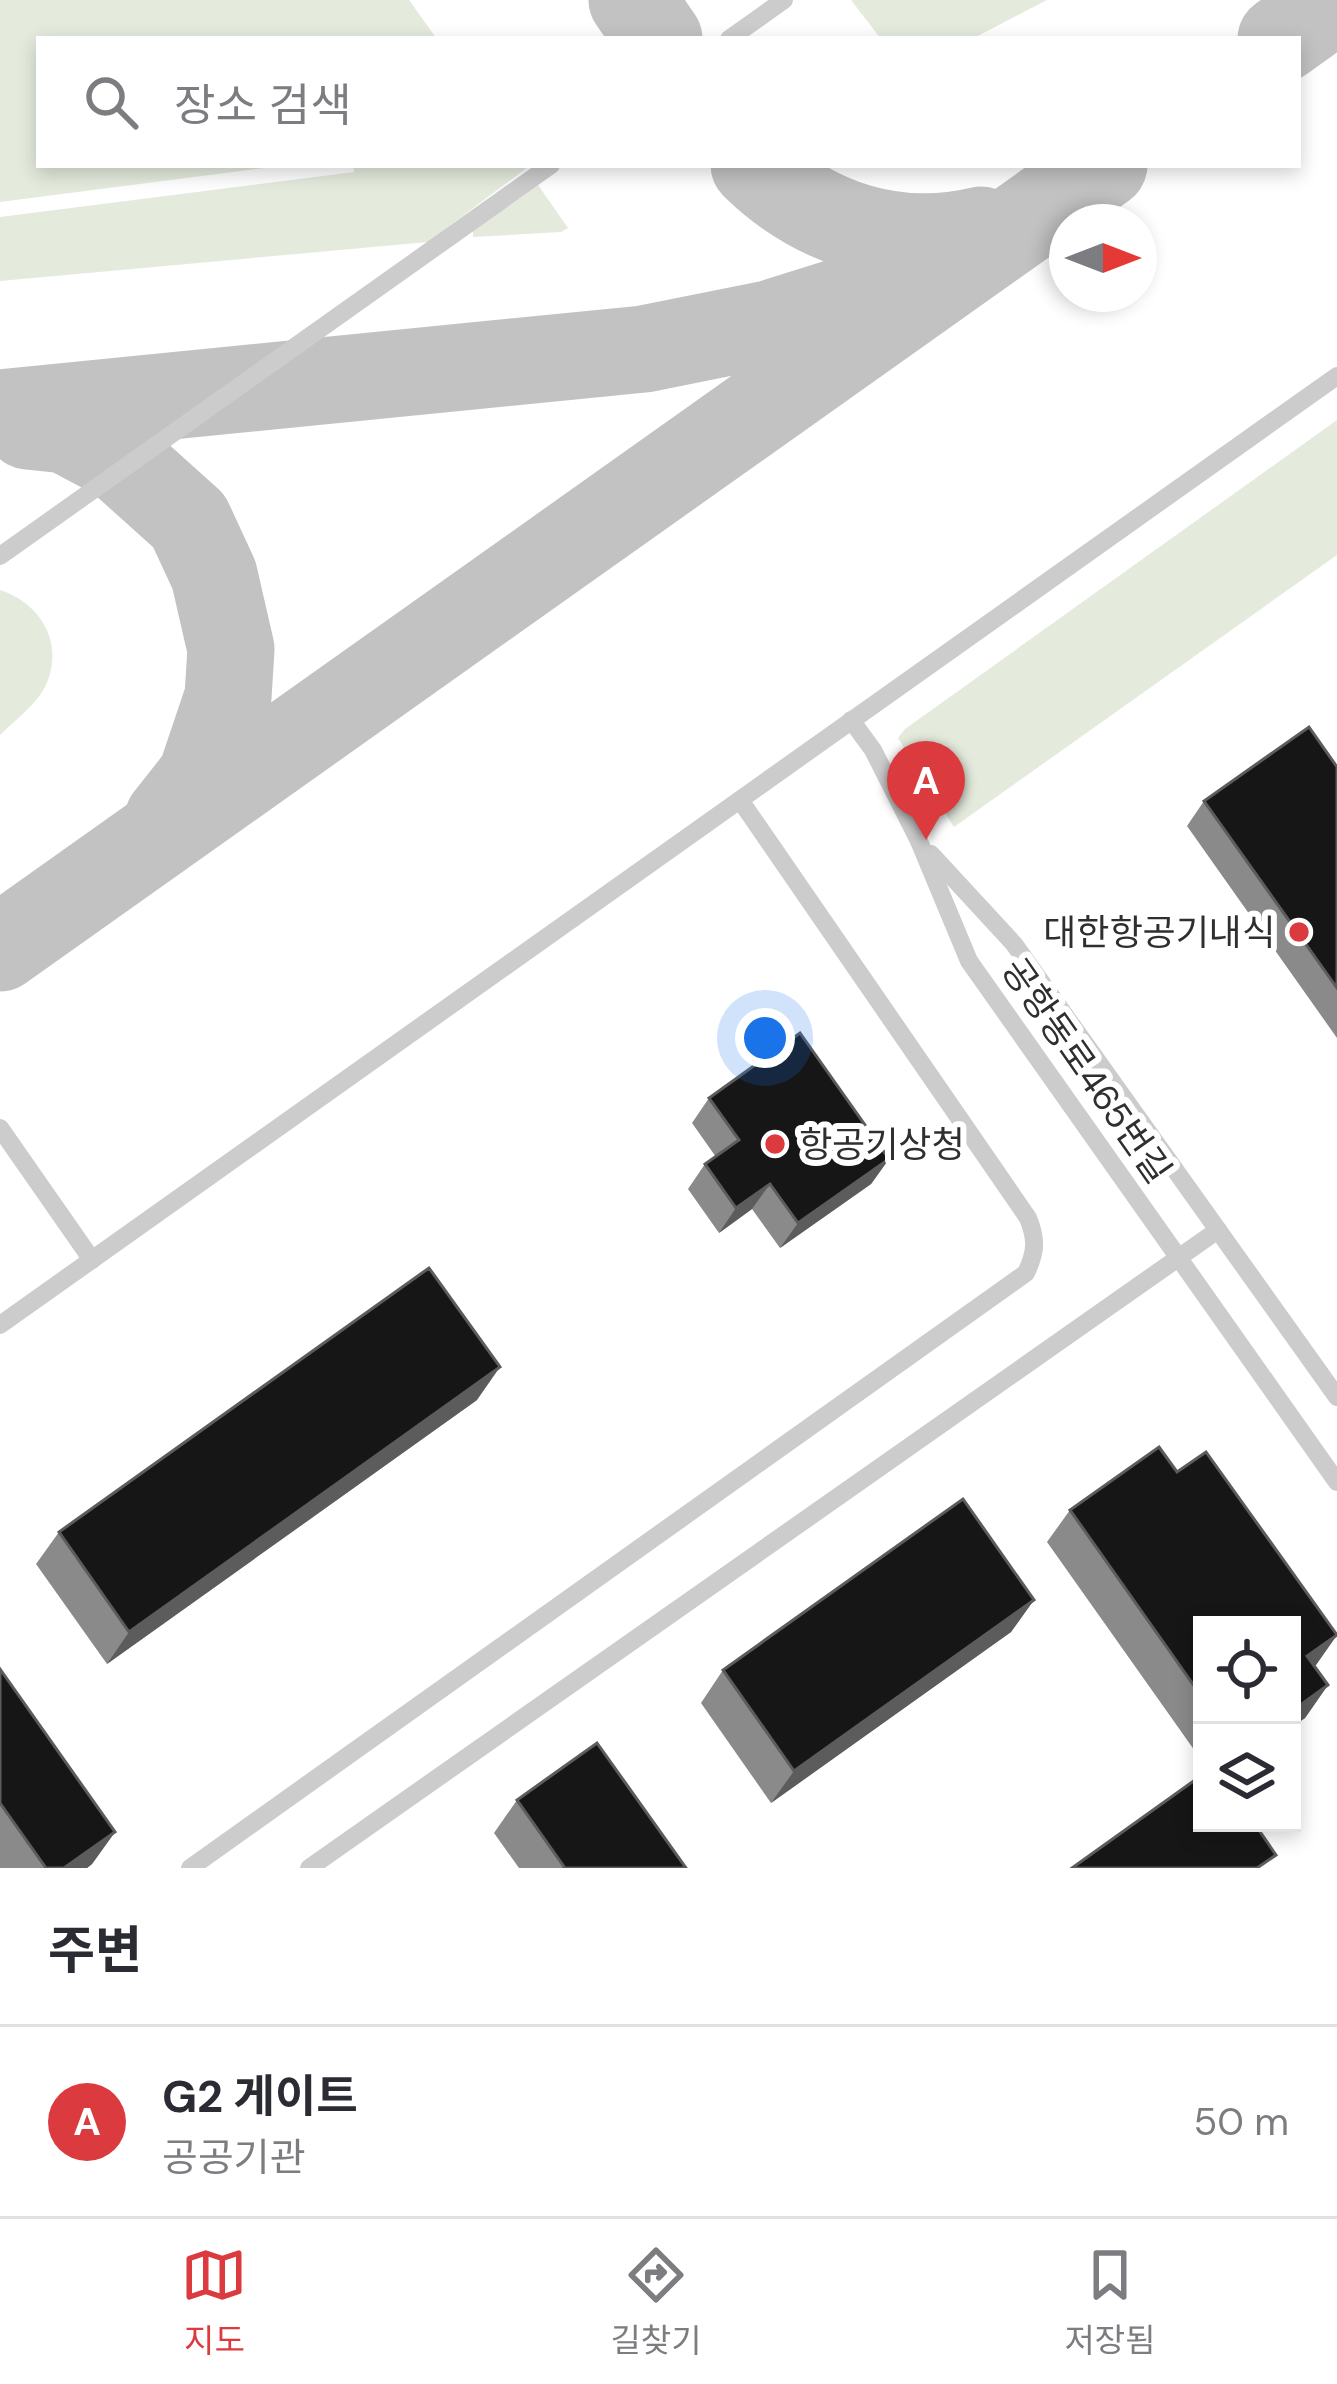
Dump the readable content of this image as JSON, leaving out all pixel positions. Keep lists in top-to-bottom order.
{
  "streets": {
    "lane": ["공항동로465번길"]
  },
  "places": ["대한항공기내식", "항공기상청"],
  "north": "right",
  "page": {
    "search": "장소 검색",
    "pins": "A",
    "heading": "주변",
    "list": [
      {
        "mark": "A",
        "name": "G2 게이트",
        "note": "공공기관",
        "value": "50 m"
      }
    ],
    "nav": ["지도", "길찾기", "저장됨"]
  }
}
